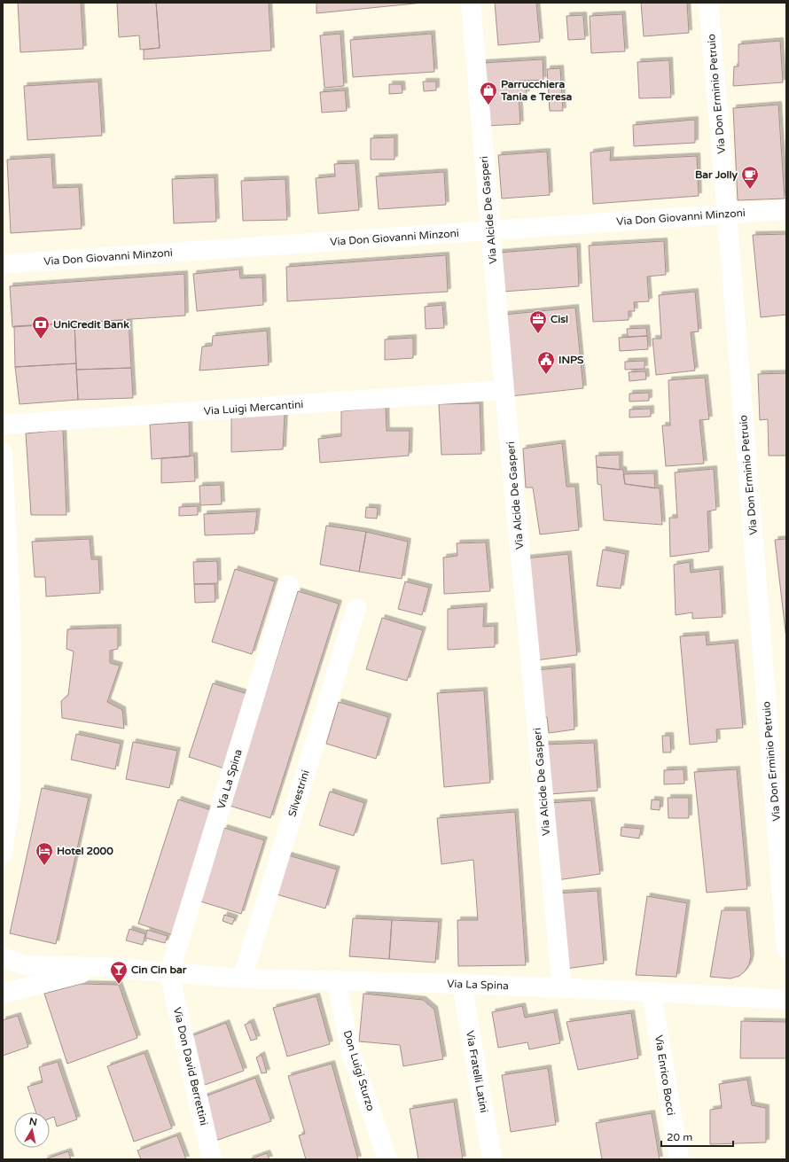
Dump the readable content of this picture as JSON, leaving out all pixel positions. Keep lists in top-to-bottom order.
{
  "streets": {
    "street": [
      "Via Don Erminio Petruio",
      "Via Alcide De Gasperi",
      "Via Don Giovanni Minzoni",
      "Via Luigi Mercantini",
      "Via La Spina",
      "Silvestrini",
      "Via Don David Berrettini",
      "Don Luigi Sturzo",
      "Via Fratelli Latini",
      "Via Enrico Bocci"
    ]
  },
  "crossings": [
    ["Via Don Erminio Petruio", "Via Don Giovanni Minzoni"],
    ["Via Alcide De Gasperi", "Via Don Giovanni Minzoni"],
    ["Via Alcide De Gasperi", "Via Luigi Mercantini"],
    ["Via Alcide De Gasperi", "Via La Spina"],
    ["Via La Spina", "Silvestrini"],
    ["Via La Spina", "Via Don David Berrettini"],
    ["Via La Spina", "Don Luigi Sturzo"],
    ["Via La Spina", "Via Fratelli Latini"],
    ["Via La Spina", "Via Enrico Bocci"]
  ],
  "places": {
    "shop": ["Parrucchiera Tania e Teresa"],
    "cafe": ["Bar Jolly"],
    "office": ["Cisl"],
    "bank": ["UniCredit Bank"],
    "public building": ["INPS"],
    "hotel": ["Hotel 2000"],
    "bar": ["Cin Cin bar"]
  },
  "scale_bar": "20 m",
  "north": "top"
}
